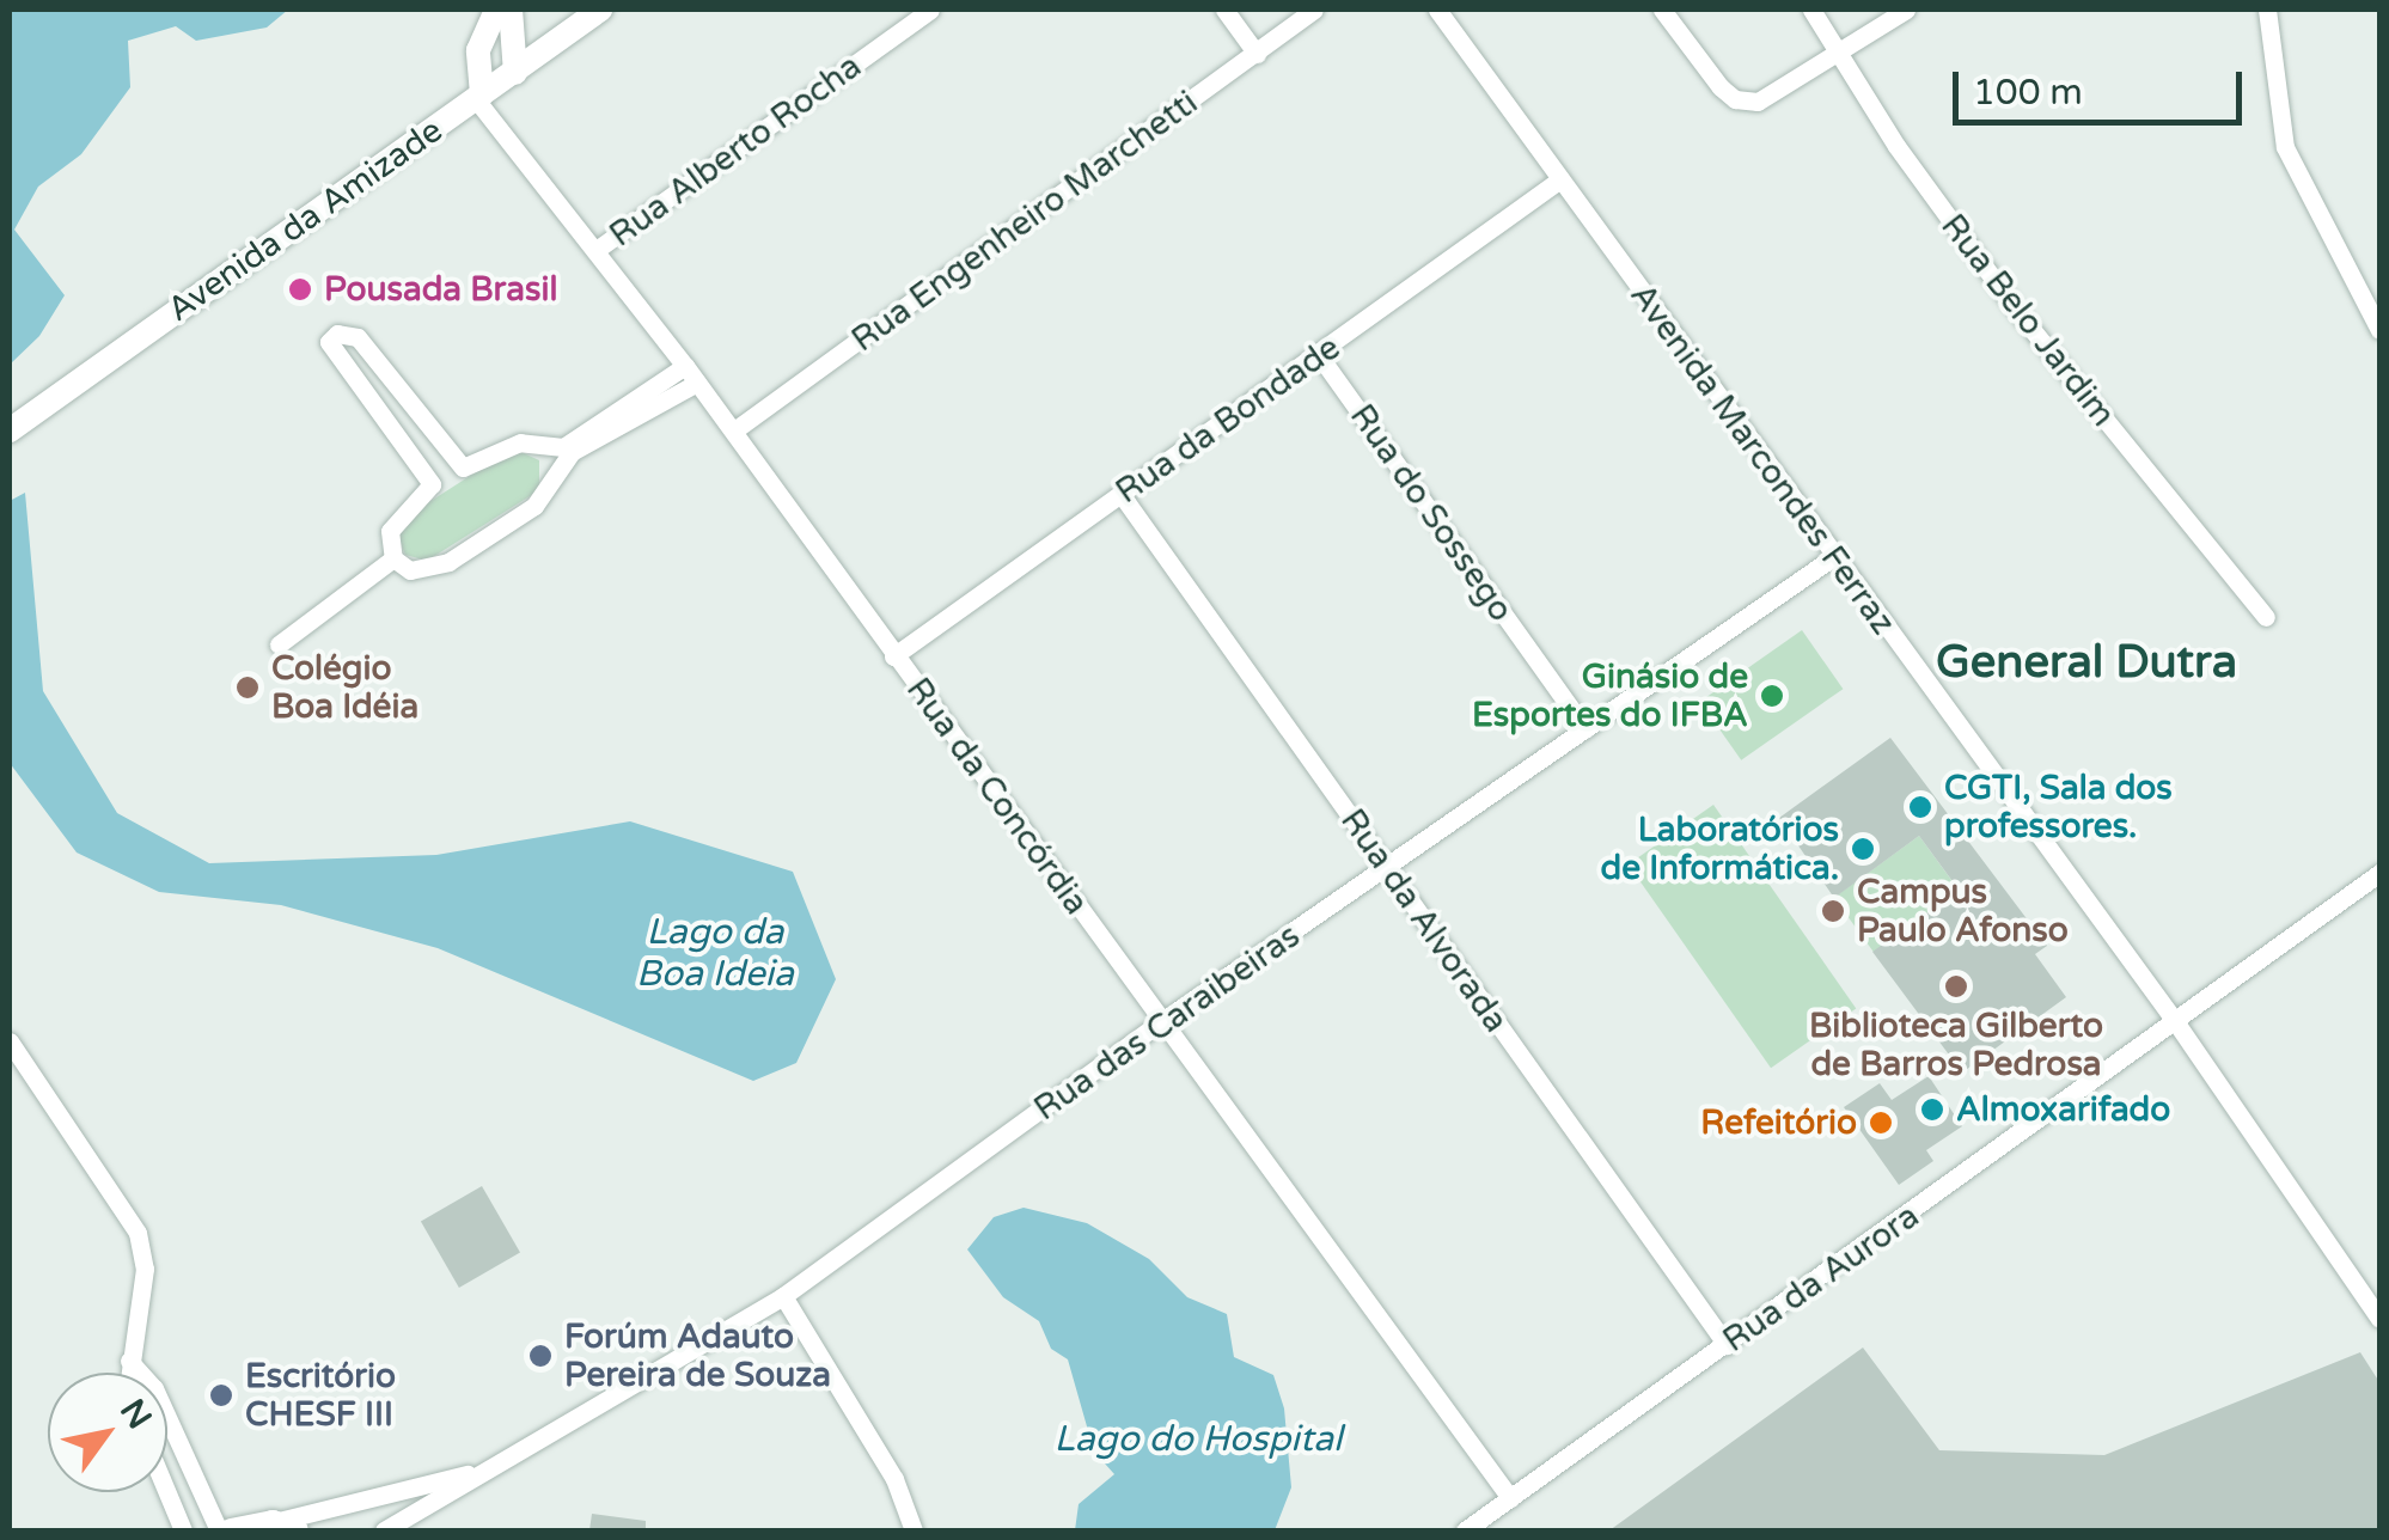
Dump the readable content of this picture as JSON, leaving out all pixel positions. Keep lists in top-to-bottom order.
{
  "streets": {
    "street": [
      "Rua Alberto Rocha",
      "Avenida da Amizade",
      "Rua Engenheiro Marchetti",
      "Rua Belo Jardim",
      "Rua da Bondade",
      "Avenida Marcondes Ferraz",
      "Rua do Sossego",
      "Rua da Concórdia",
      "Rua da Alvorada",
      "Rua das Caraibeiras",
      "Rua da Aurora"
    ]
  },
  "crossings": [
    ["Rua Alberto Rocha", "Rua da Concórdia"],
    ["Avenida da Amizade", "Rua da Concórdia"],
    ["Rua Engenheiro Marchetti", "Rua da Concórdia"],
    ["Rua da Bondade", "Avenida Marcondes Ferraz"],
    ["Rua da Bondade", "Rua do Sossego"],
    ["Rua da Bondade", "Rua da Concórdia"],
    ["Rua da Bondade", "Rua da Alvorada"],
    ["Avenida Marcondes Ferraz", "Rua das Caraibeiras"],
    ["Avenida Marcondes Ferraz", "Rua da Aurora"],
    ["Rua do Sossego", "Rua das Caraibeiras"],
    ["Rua da Concórdia", "Rua das Caraibeiras"],
    ["Rua da Concórdia", "Rua da Aurora"],
    ["Rua da Alvorada", "Rua das Caraibeiras"],
    ["Rua da Alvorada", "Rua da Aurora"]
  ],
  "districts": ["General Dutra"],
  "water": ["Lago da Boa Ideia", "Lago do Hospital"],
  "places": [
    "Pousada Brasil",
    "Colégio Boa Idéia",
    "Ginásio de Esportes do IFBA",
    "CGTI, Sala dos professores.",
    "Laboratórios de Informática.",
    "Campus Paulo Afonso",
    "Biblioteca Gilberto de Barros Pedrosa",
    "Almoxarifado",
    "Refeitório",
    "Forúm Adauto Pereira de Souza",
    "Escritório CHESF III"
  ],
  "scale_bar": "100 m",
  "north": "top right"
}
